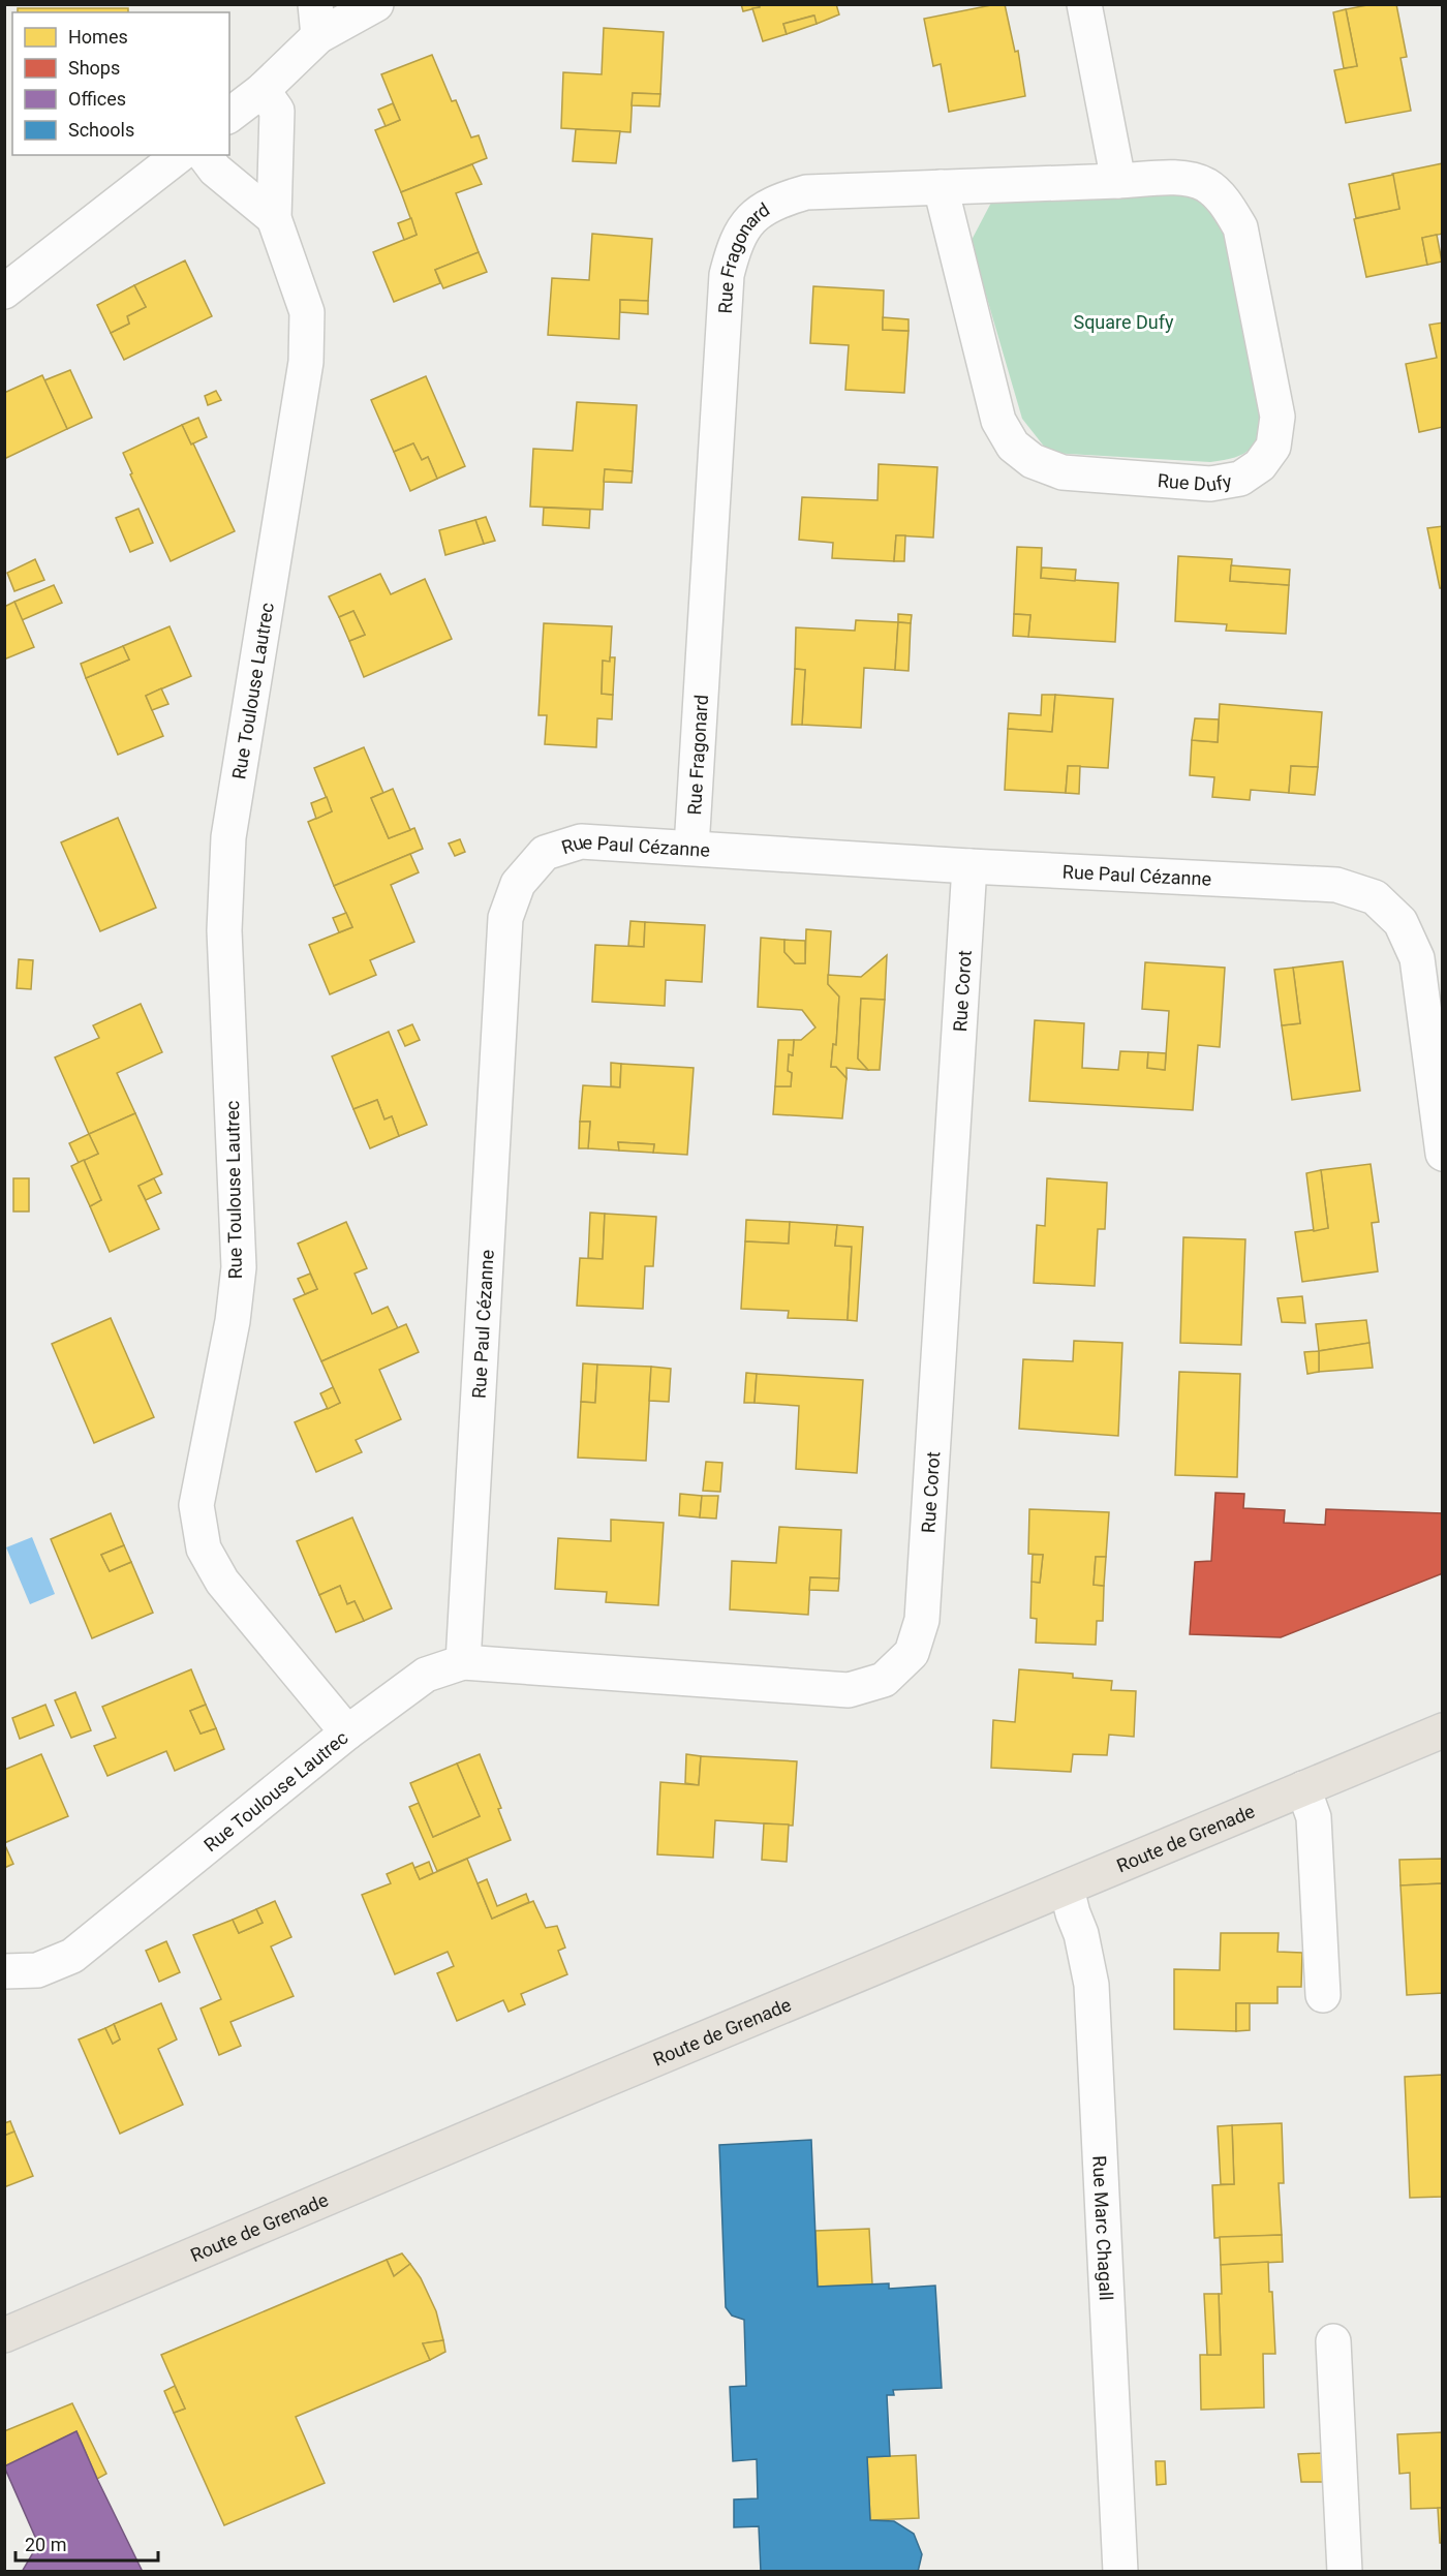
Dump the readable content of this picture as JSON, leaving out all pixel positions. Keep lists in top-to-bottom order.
{
  "streets": {
    "main road": ["Route de Grenade"],
    "street": [
      "Rue Fragonard",
      "Rue Dufy",
      "Rue Toulouse Lautrec",
      "Rue Paul Cézanne",
      "Rue Corot",
      "Rue Marc Chagall"
    ]
  },
  "crossings": [
    ["Rue Fragonard", "Rue Dufy"],
    ["Rue Fragonard", "Rue Paul Cézanne"],
    ["Rue Paul Cézanne", "Rue Corot"],
    ["Route de Grenade", "Rue Marc Chagall"]
  ],
  "parks": ["Square Dufy"],
  "legend": [
    "Homes",
    "Shops",
    "Offices",
    "Schools"
  ],
  "scale_bar": "20 m"
}
